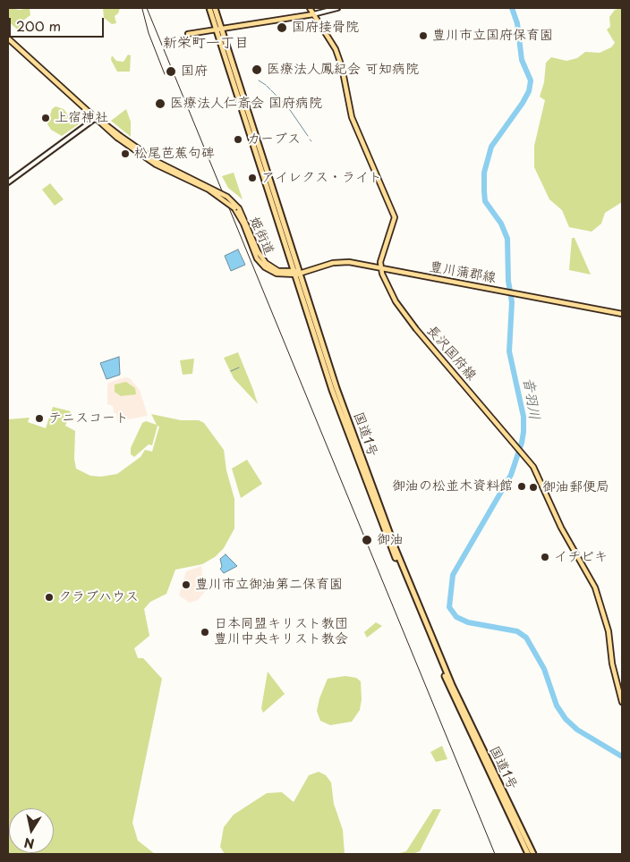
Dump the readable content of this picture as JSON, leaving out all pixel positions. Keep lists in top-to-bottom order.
{
  "streets": {
    "highway": ["国道1号"],
    "main road": ["姫街道", "豊川蒲郡線", "長沢国府線"]
  },
  "crossings": [
    ["姫街道", "豊川蒲郡線"],
    ["姫街道", "国道1号"],
    ["豊川蒲郡線", "長沢国府線"],
    ["豊川蒲郡線", "国道1号"]
  ],
  "districts": ["新栄町一丁目"],
  "water": ["音羽川"],
  "places": [
    "国府接骨院",
    "豊川市立国府保育園",
    "医療法人鳳紀会 可知病院",
    "国府",
    "医療法人仁斎会 国府病院",
    "上宿神社",
    "カーブス",
    "松尾芭蕉句碑",
    "アイレクス・ライト",
    "テニスコート",
    "御油の松並木資料館",
    "御油郵便局",
    "御油",
    "イチビキ",
    "豊川市立御油第二保育園",
    "クラブハウス",
    "日本同盟キリスト教団 豊川中央キリスト教会"
  ],
  "scale_bar": "200 m",
  "north": "bottom"
}
